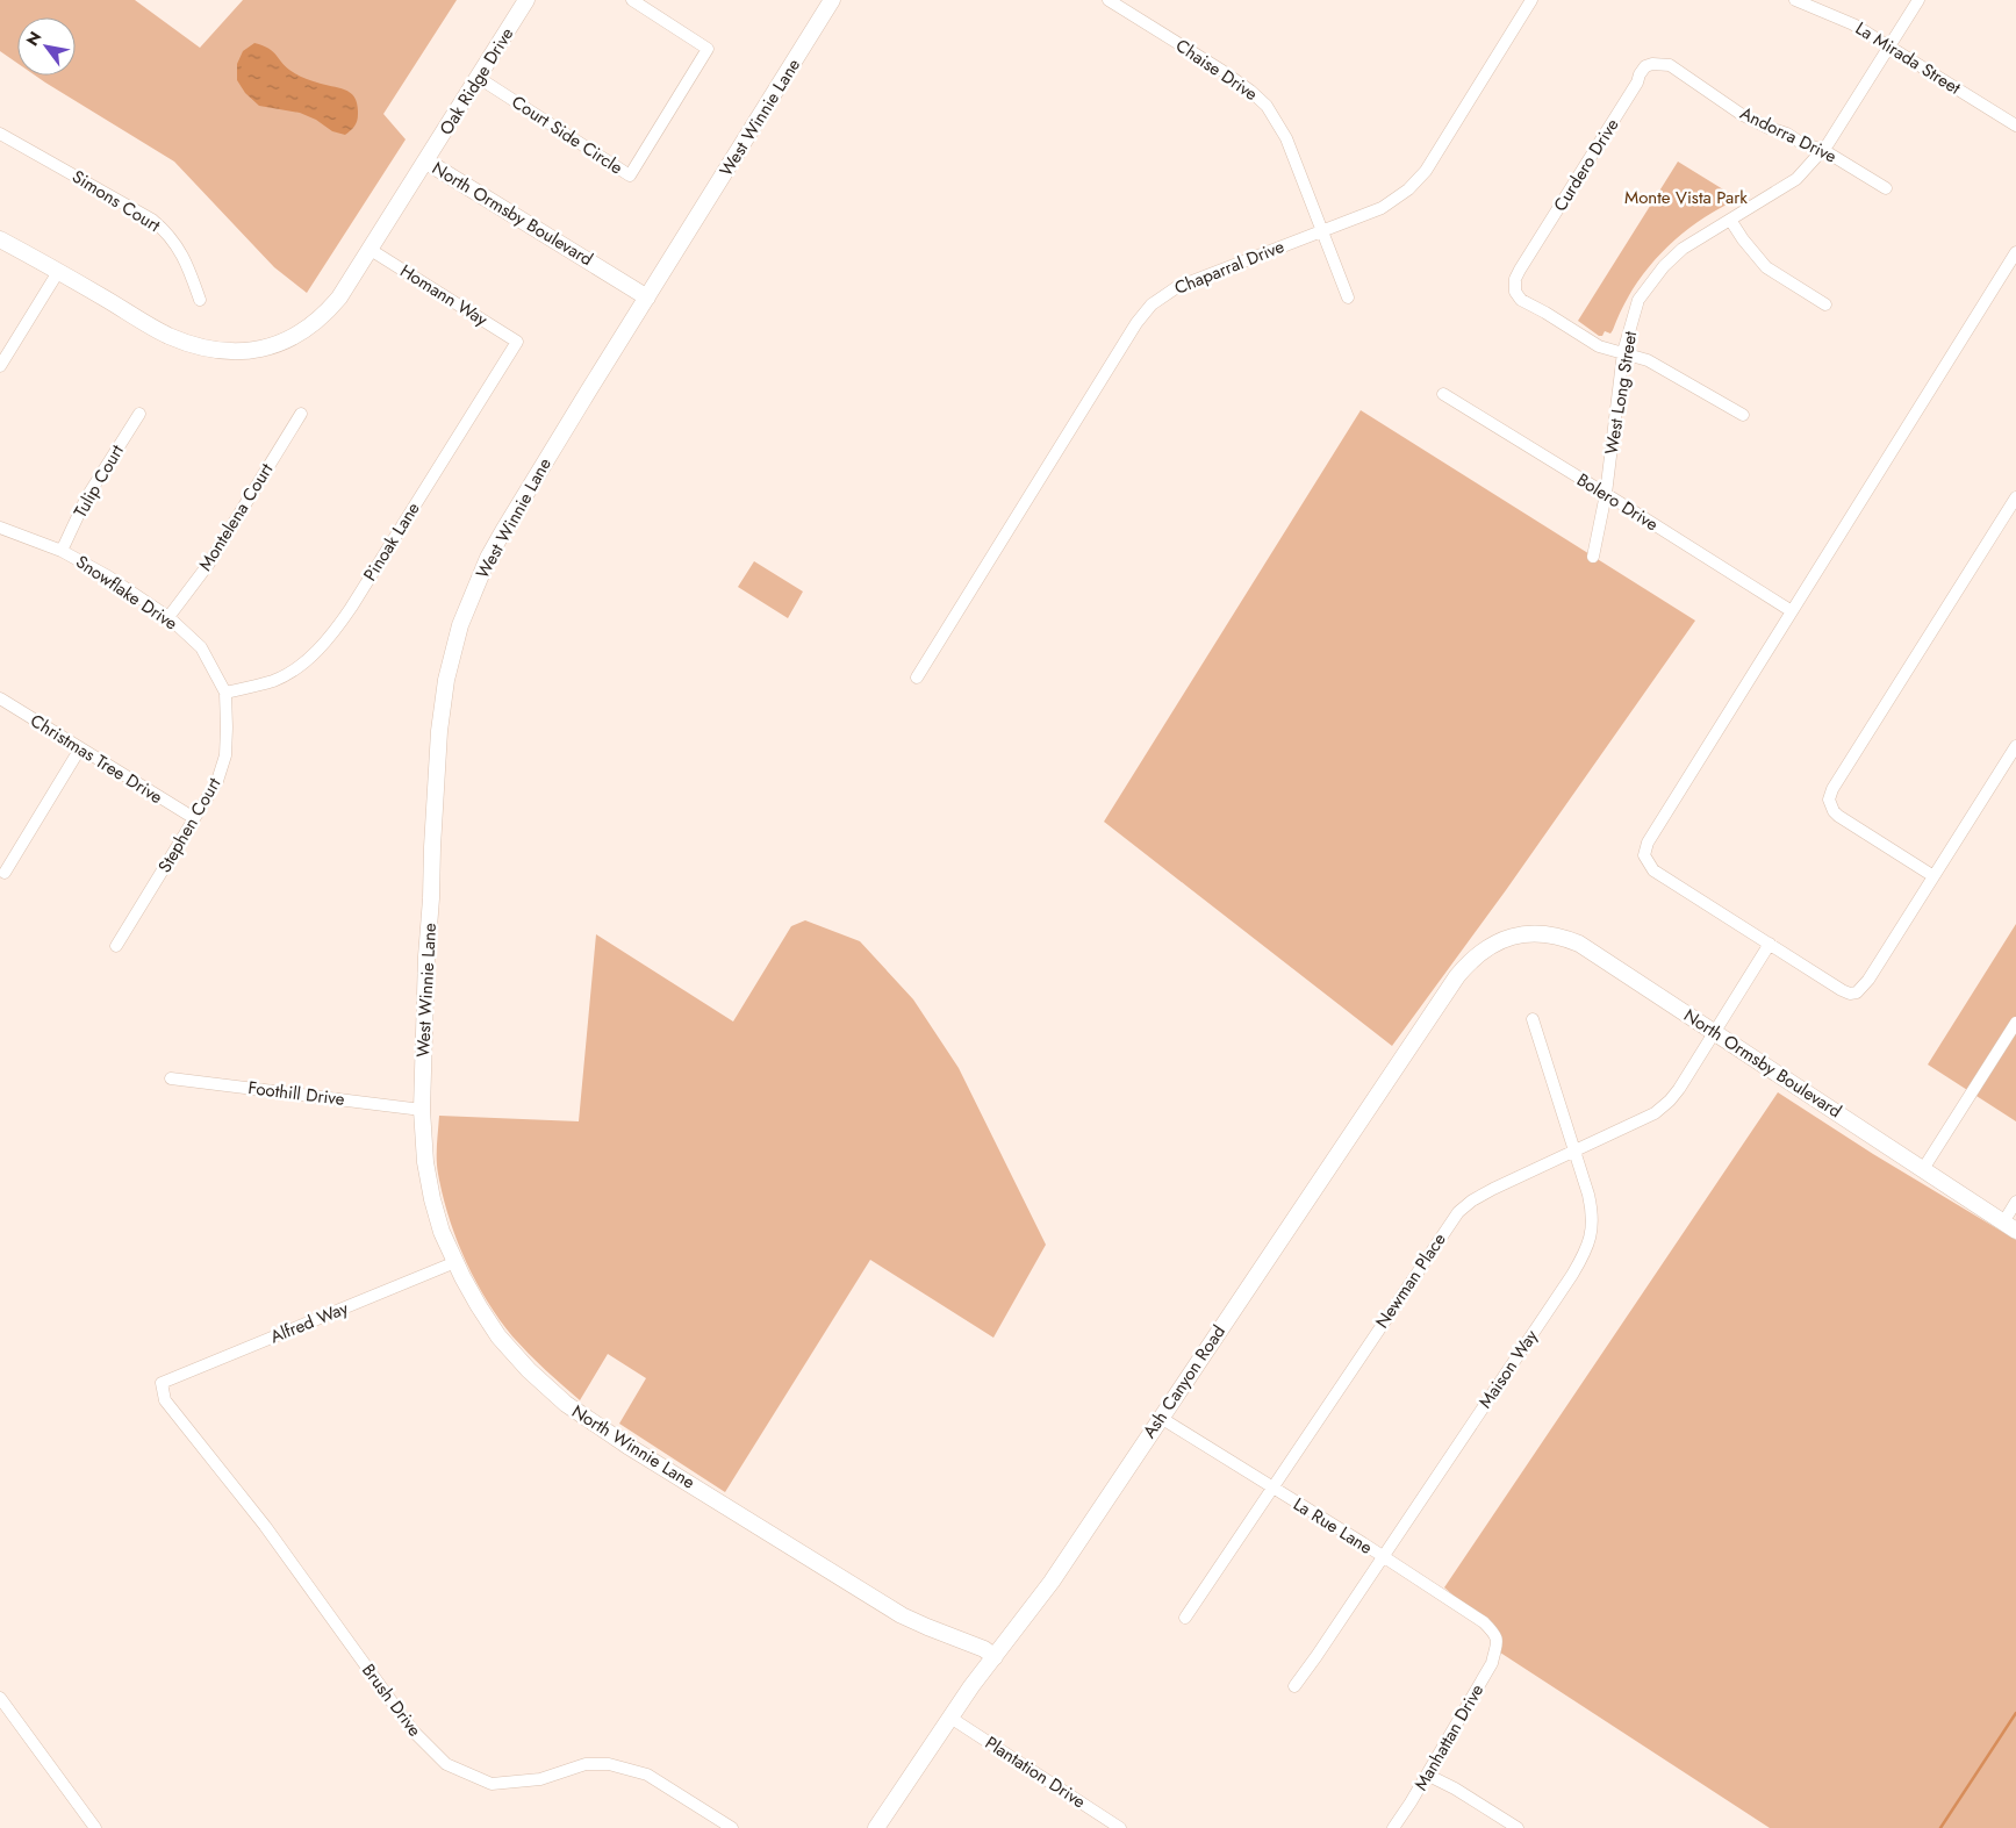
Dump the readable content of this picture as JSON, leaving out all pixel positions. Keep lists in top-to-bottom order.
{
  "streets": {
    "street": [
      "La Mirada Street",
      "Chaise Drive",
      "Oak Ridge Drive",
      "West Winnie Lane",
      "Court Side Circle",
      "Andorra Drive",
      "Curdero Drive",
      "Simons Court",
      "North Ormsby Boulevard",
      "Chaparral Drive",
      "Homann Way",
      "West Long Street",
      "Tulip Court",
      "Bolero Drive",
      "Montelena Court",
      "Pinoak Lane",
      "Snowflake Drive",
      "Christmas Tree Drive",
      "Stephen Court",
      "Foothill Drive",
      "Newman Place",
      "Alfred Way",
      "Maison Way",
      "Ash Canyon Road",
      "North Winnie Lane",
      "La Rue Lane",
      "Brush Drive",
      "Manhattan Drive",
      "Plantation Drive"
    ]
  },
  "crossings": [
    ["La Mirada Street", "West Long Street"],
    ["Chaise Drive", "Chaparral Drive"],
    ["Oak Ridge Drive", "Court Side Circle"],
    ["Oak Ridge Drive", "North Ormsby Boulevard"],
    ["West Winnie Lane", "North Ormsby Boulevard"],
    ["West Winnie Lane", "Foothill Drive"],
    ["West Winnie Lane", "North Winnie Lane"],
    ["Andorra Drive", "Curdero Drive"],
    ["Andorra Drive", "West Long Street"],
    ["Curdero Drive", "West Long Street"],
    ["North Ormsby Boulevard", "Homann Way"],
    ["North Ormsby Boulevard", "Newman Place"],
    ["North Ormsby Boulevard", "Ash Canyon Road"],
    ["Homann Way", "Pinoak Lane"],
    ["West Long Street", "Bolero Drive"],
    ["Tulip Court", "Snowflake Drive"],
    ["Montelena Court", "Snowflake Drive"],
    ["Pinoak Lane", "Snowflake Drive"],
    ["Pinoak Lane", "Stephen Court"],
    ["Snowflake Drive", "Stephen Court"],
    ["Christmas Tree Drive", "Stephen Court"],
    ["Foothill Drive", "North Winnie Lane"],
    ["Newman Place", "Maison Way"],
    ["Newman Place", "La Rue Lane"],
    ["Alfred Way", "North Winnie Lane"],
    ["Alfred Way", "Brush Drive"],
    ["Maison Way", "La Rue Lane"],
    ["Ash Canyon Road", "North Winnie Lane"],
    ["Ash Canyon Road", "La Rue Lane"],
    ["Ash Canyon Road", "Plantation Drive"],
    ["La Rue Lane", "Manhattan Drive"]
  ],
  "parks": ["Monte Vista Park"],
  "north": "top left"
}
